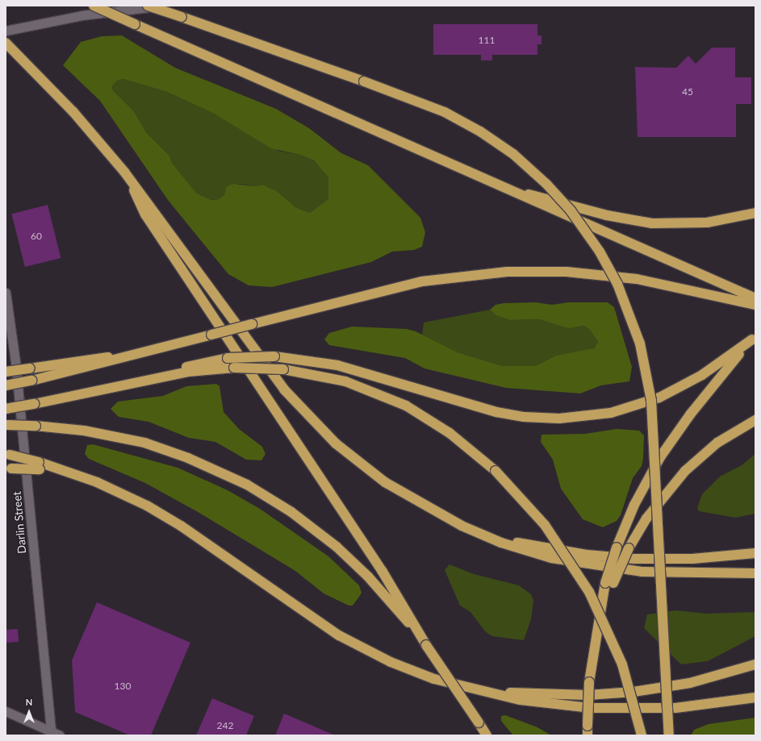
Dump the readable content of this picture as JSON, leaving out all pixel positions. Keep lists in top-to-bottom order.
{
  "streets": {
    "main road": ["Darlin Street"]
  },
  "house_numbers": [
    "111",
    "45",
    "60",
    "130",
    "242"
  ],
  "north": "top"
}
